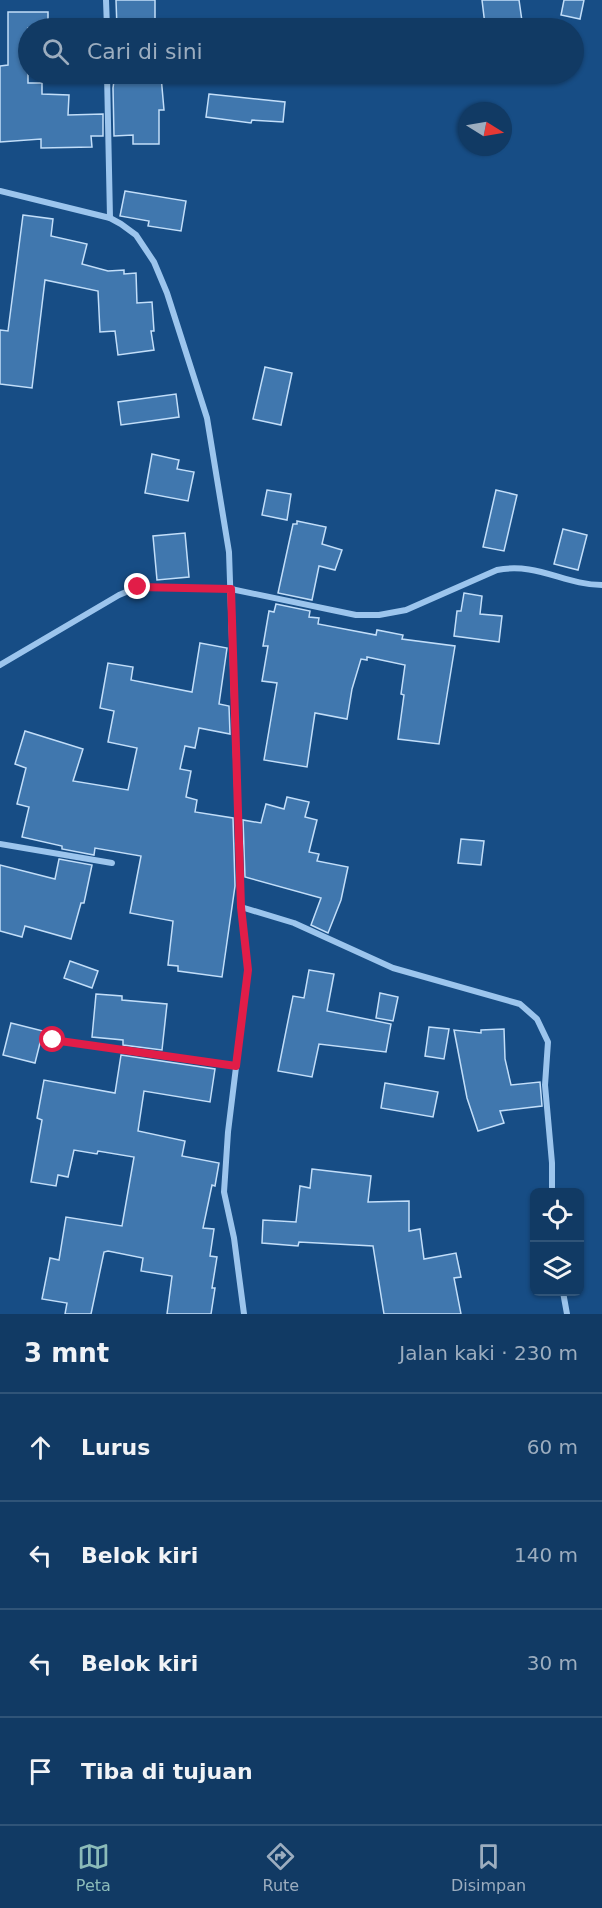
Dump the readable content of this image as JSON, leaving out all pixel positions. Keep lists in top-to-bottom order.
{
  "north": "right",
  "page": {
    "search": "Cari di sini",
    "heading": ["3 mnt", "Jalan kaki · 230 m"],
    "list": [
      ["Lurus", "60 m"],
      ["Belok kiri", "140 m"],
      ["Belok kiri", "30 m"],
      "Tiba di tujuan"
    ],
    "nav": ["Peta", "Rute", "Disimpan"]
  }
}
